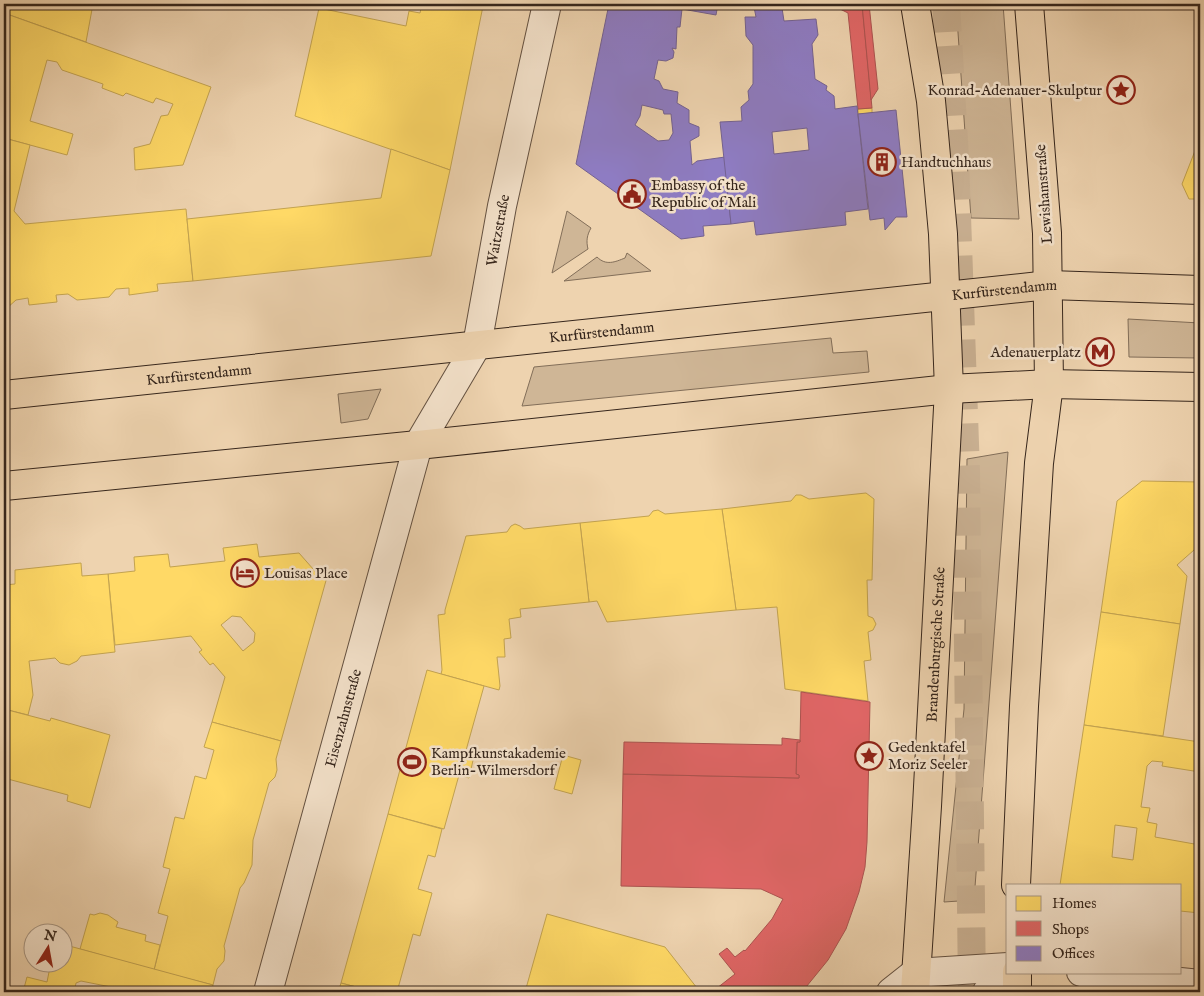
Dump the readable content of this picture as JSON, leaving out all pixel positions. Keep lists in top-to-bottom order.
{
  "streets": {
    "main road": ["Lewishamstraße", "Kurfürstendamm", "Brandenburgische Straße"],
    "street": ["Waitzstraße", "Eisenzahnstraße"]
  },
  "crossings": [
    ["Lewishamstraße", "Kurfürstendamm"],
    ["Waitzstraße", "Kurfürstendamm"],
    ["Waitzstraße", "Eisenzahnstraße"],
    ["Kurfürstendamm", "Brandenburgische Straße"]
  ],
  "places": {
    "place": ["Konrad-Adenauer-Skulptur", "Gedenktafel Moriz Seeler"],
    "building": ["Handtuchhaus"],
    "public building": ["Embassy of the Republic of Mali"],
    "metro station": ["Adenauerplatz"],
    "hotel": ["Louisas Place"],
    "sports": ["Kampfkunstakademie Berlin-Wilmersdorf"]
  },
  "legend": ["Homes", "Shops", "Offices"],
  "north": "top"
}
